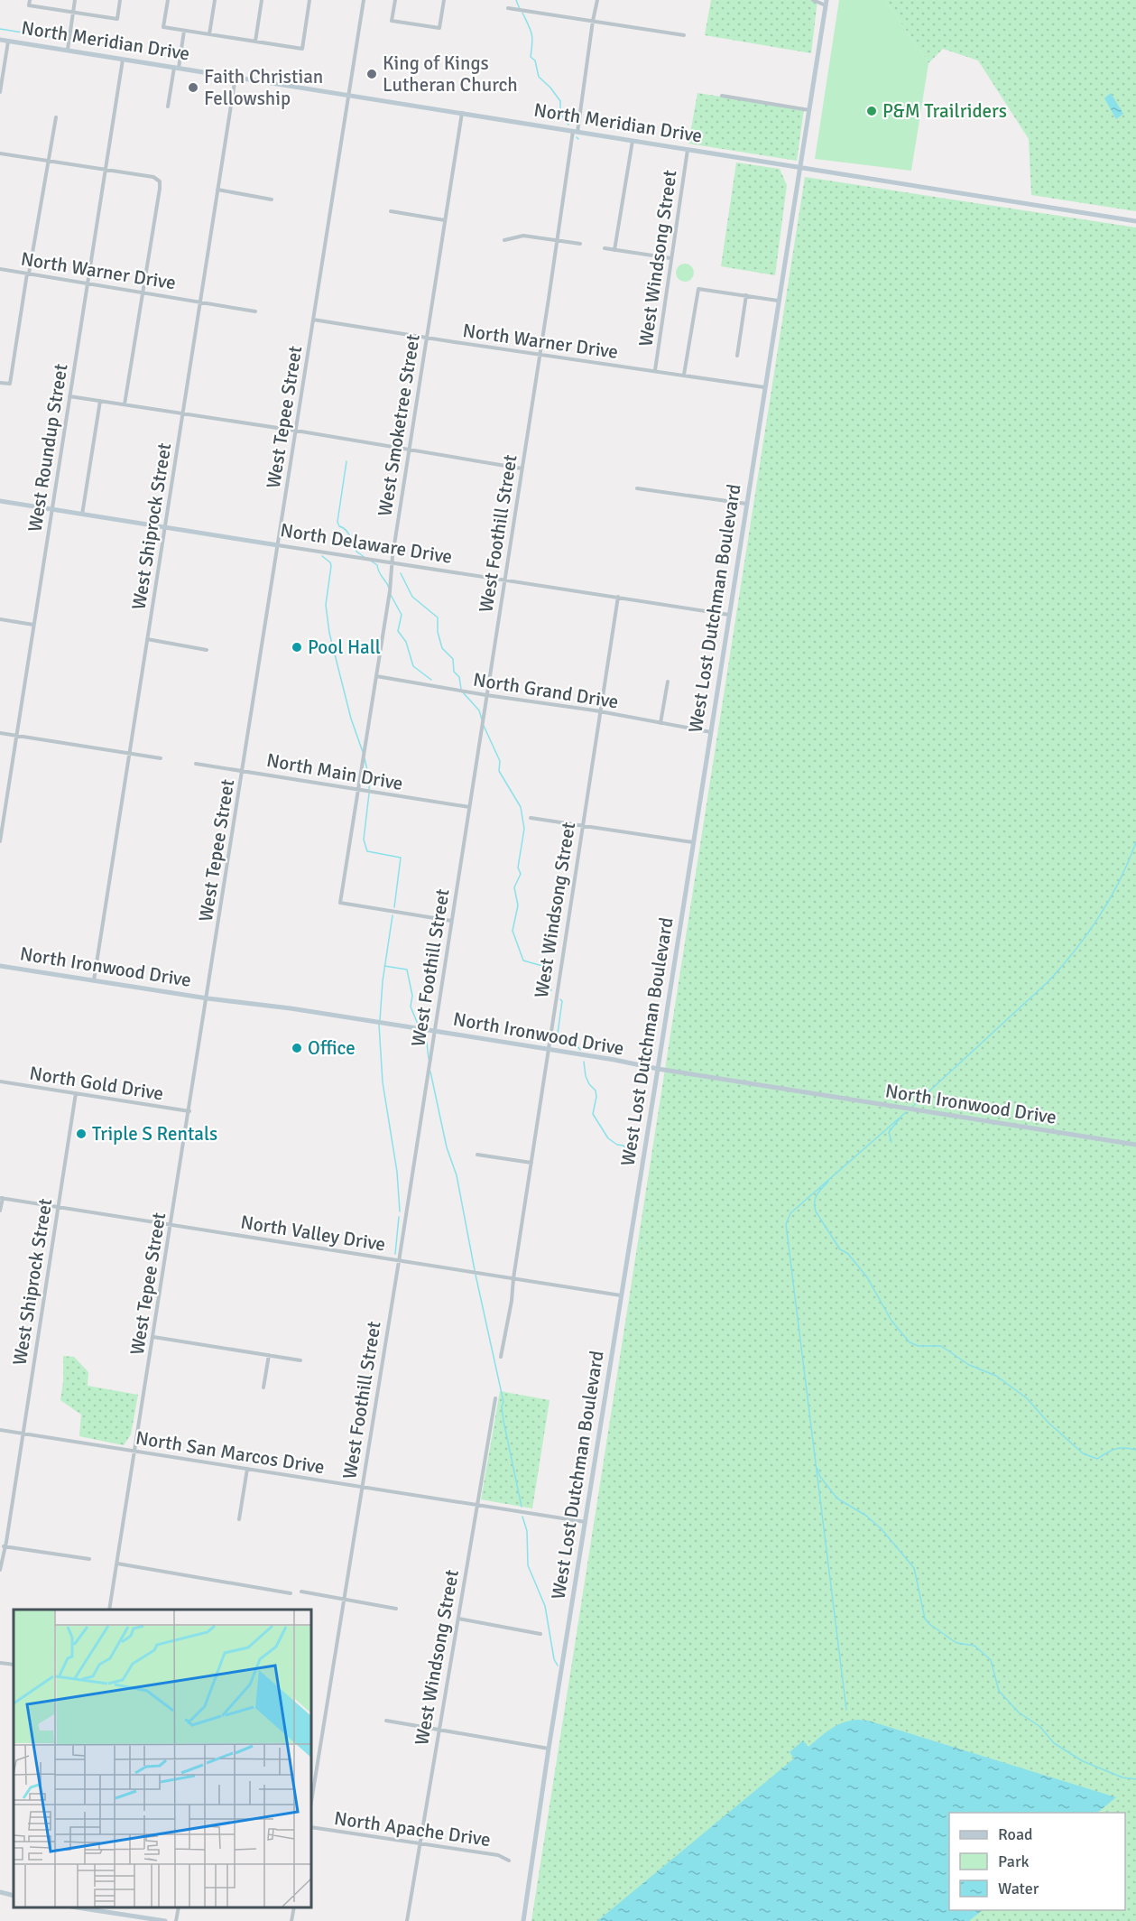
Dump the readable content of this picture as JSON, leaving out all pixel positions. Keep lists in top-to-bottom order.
{
  "streets": {
    "street": [
      "North Meridian Drive",
      "West Windsong Street",
      "North Warner Drive",
      "West Tepee Street",
      "West Smoketree Street",
      "West Roundup Street",
      "West Shiprock Street",
      "West Foothill Street",
      "North Delaware Drive",
      "West Lost Dutchman Boulevard",
      "North Grand Drive",
      "North Main Drive",
      "North Ironwood Drive",
      "North Gold Drive",
      "North Valley Drive",
      "North San Marcos Drive",
      "North Apache Drive"
    ]
  },
  "crossings": [
    ["North Meridian Drive", "West Windsong Street"],
    ["North Meridian Drive", "West Tepee Street"],
    ["North Meridian Drive", "West Smoketree Street"],
    ["North Meridian Drive", "West Roundup Street"],
    ["North Meridian Drive", "West Shiprock Street"],
    ["North Meridian Drive", "West Foothill Street"],
    ["North Meridian Drive", "West Lost Dutchman Boulevard"],
    ["West Windsong Street", "North Warner Drive"],
    ["West Windsong Street", "North Delaware Drive"],
    ["West Windsong Street", "North Grand Drive"],
    ["West Windsong Street", "North Ironwood Drive"],
    ["West Windsong Street", "North Valley Drive"],
    ["West Windsong Street", "North San Marcos Drive"],
    ["West Windsong Street", "North Apache Drive"],
    ["North Warner Drive", "West Tepee Street"],
    ["North Warner Drive", "West Smoketree Street"],
    ["North Warner Drive", "West Roundup Street"],
    ["North Warner Drive", "West Shiprock Street"],
    ["North Warner Drive", "West Foothill Street"],
    ["North Warner Drive", "West Lost Dutchman Boulevard"],
    ["West Tepee Street", "North Delaware Drive"],
    ["West Tepee Street", "North Main Drive"],
    ["West Tepee Street", "North Ironwood Drive"],
    ["West Tepee Street", "North Gold Drive"],
    ["West Tepee Street", "North Valley Drive"],
    ["West Tepee Street", "North San Marcos Drive"],
    ["West Smoketree Street", "West Foothill Street"],
    ["West Smoketree Street", "North Delaware Drive"],
    ["West Smoketree Street", "North Grand Drive"],
    ["West Smoketree Street", "North Main Drive"],
    ["West Roundup Street", "North Delaware Drive"],
    ["West Shiprock Street", "North Delaware Drive"],
    ["West Shiprock Street", "North Ironwood Drive"],
    ["West Shiprock Street", "North Gold Drive"],
    ["West Shiprock Street", "North Valley Drive"],
    ["West Shiprock Street", "North San Marcos Drive"],
    ["West Foothill Street", "North Delaware Drive"],
    ["West Foothill Street", "North Grand Drive"],
    ["West Foothill Street", "North Main Drive"],
    ["West Foothill Street", "North Ironwood Drive"],
    ["West Foothill Street", "North Valley Drive"],
    ["West Foothill Street", "North San Marcos Drive"],
    ["North Delaware Drive", "West Lost Dutchman Boulevard"],
    ["West Lost Dutchman Boulevard", "North Grand Drive"],
    ["West Lost Dutchman Boulevard", "North Ironwood Drive"],
    ["West Lost Dutchman Boulevard", "North Valley Drive"],
    ["West Lost Dutchman Boulevard", "North San Marcos Drive"]
  ],
  "places": [
    "King of Kings Lutheran Church",
    "Faith Christian Fellowship",
    "P&M Trailriders",
    "Pool Hall",
    "Office",
    "Triple S Rentals"
  ],
  "legend": ["Road", "Park", "Water"]
}
